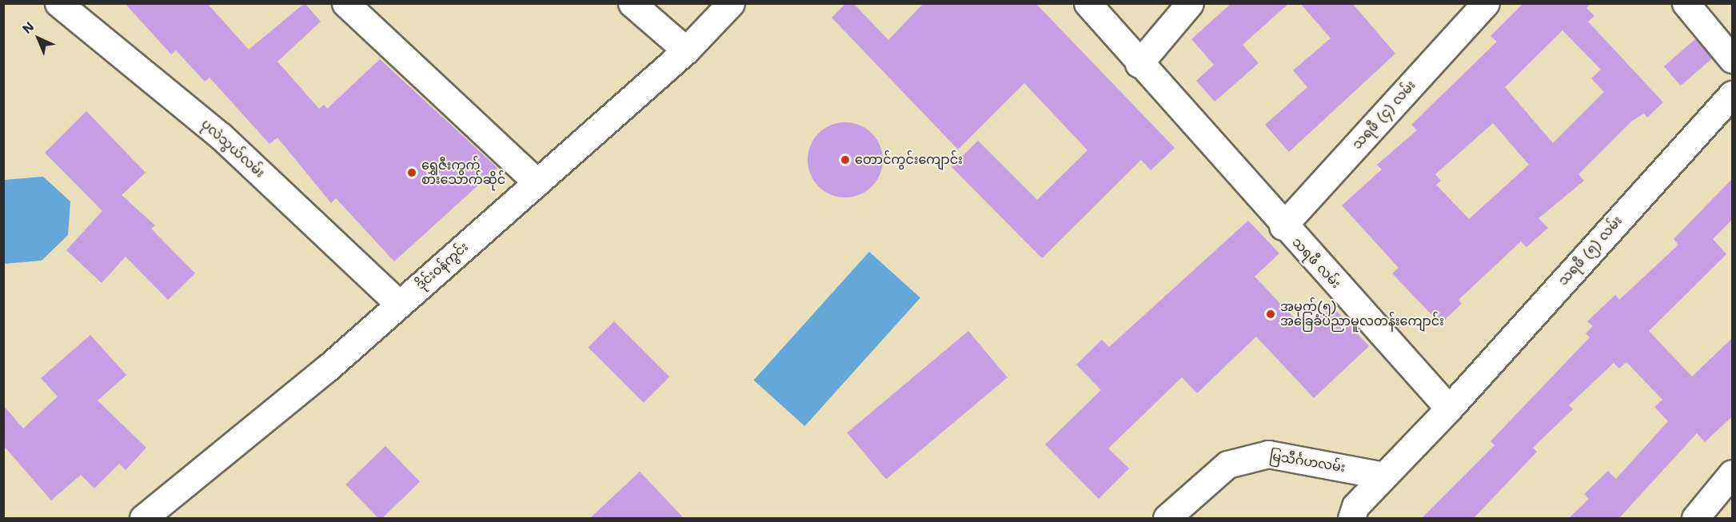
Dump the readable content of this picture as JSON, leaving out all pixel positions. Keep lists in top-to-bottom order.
{
  "streets": {
    "street": [
      "သရဖီ (၄) လမ်း",
      "ပုလဲသွယ်လမ်း",
      "သရဖီ (၅) လမ်း",
      "သရဖီ လမ်း",
      "ဒိုင်းဝန်ကွင်း",
      "မြသီင်္ဂဟလမ်း"
    ]
  },
  "crossings": [
    ["သရဖီ (၄) လမ်း", "သရဖီ လမ်း"],
    ["ပုလဲသွယ်လမ်း", "ဒိုင်းဝန်ကွင်း"],
    ["သရဖီ (၅) လမ်း", "သရဖီ လမ်း"]
  ],
  "places": ["တောင်ကွင်းကျောင်း", "ရွှေဇီးကွက် စားသောက်ဆိုင်", "အမှတ်(၅) အခြေခံပညာမူလတန်းကျောင်း"],
  "north": "top left"
}
